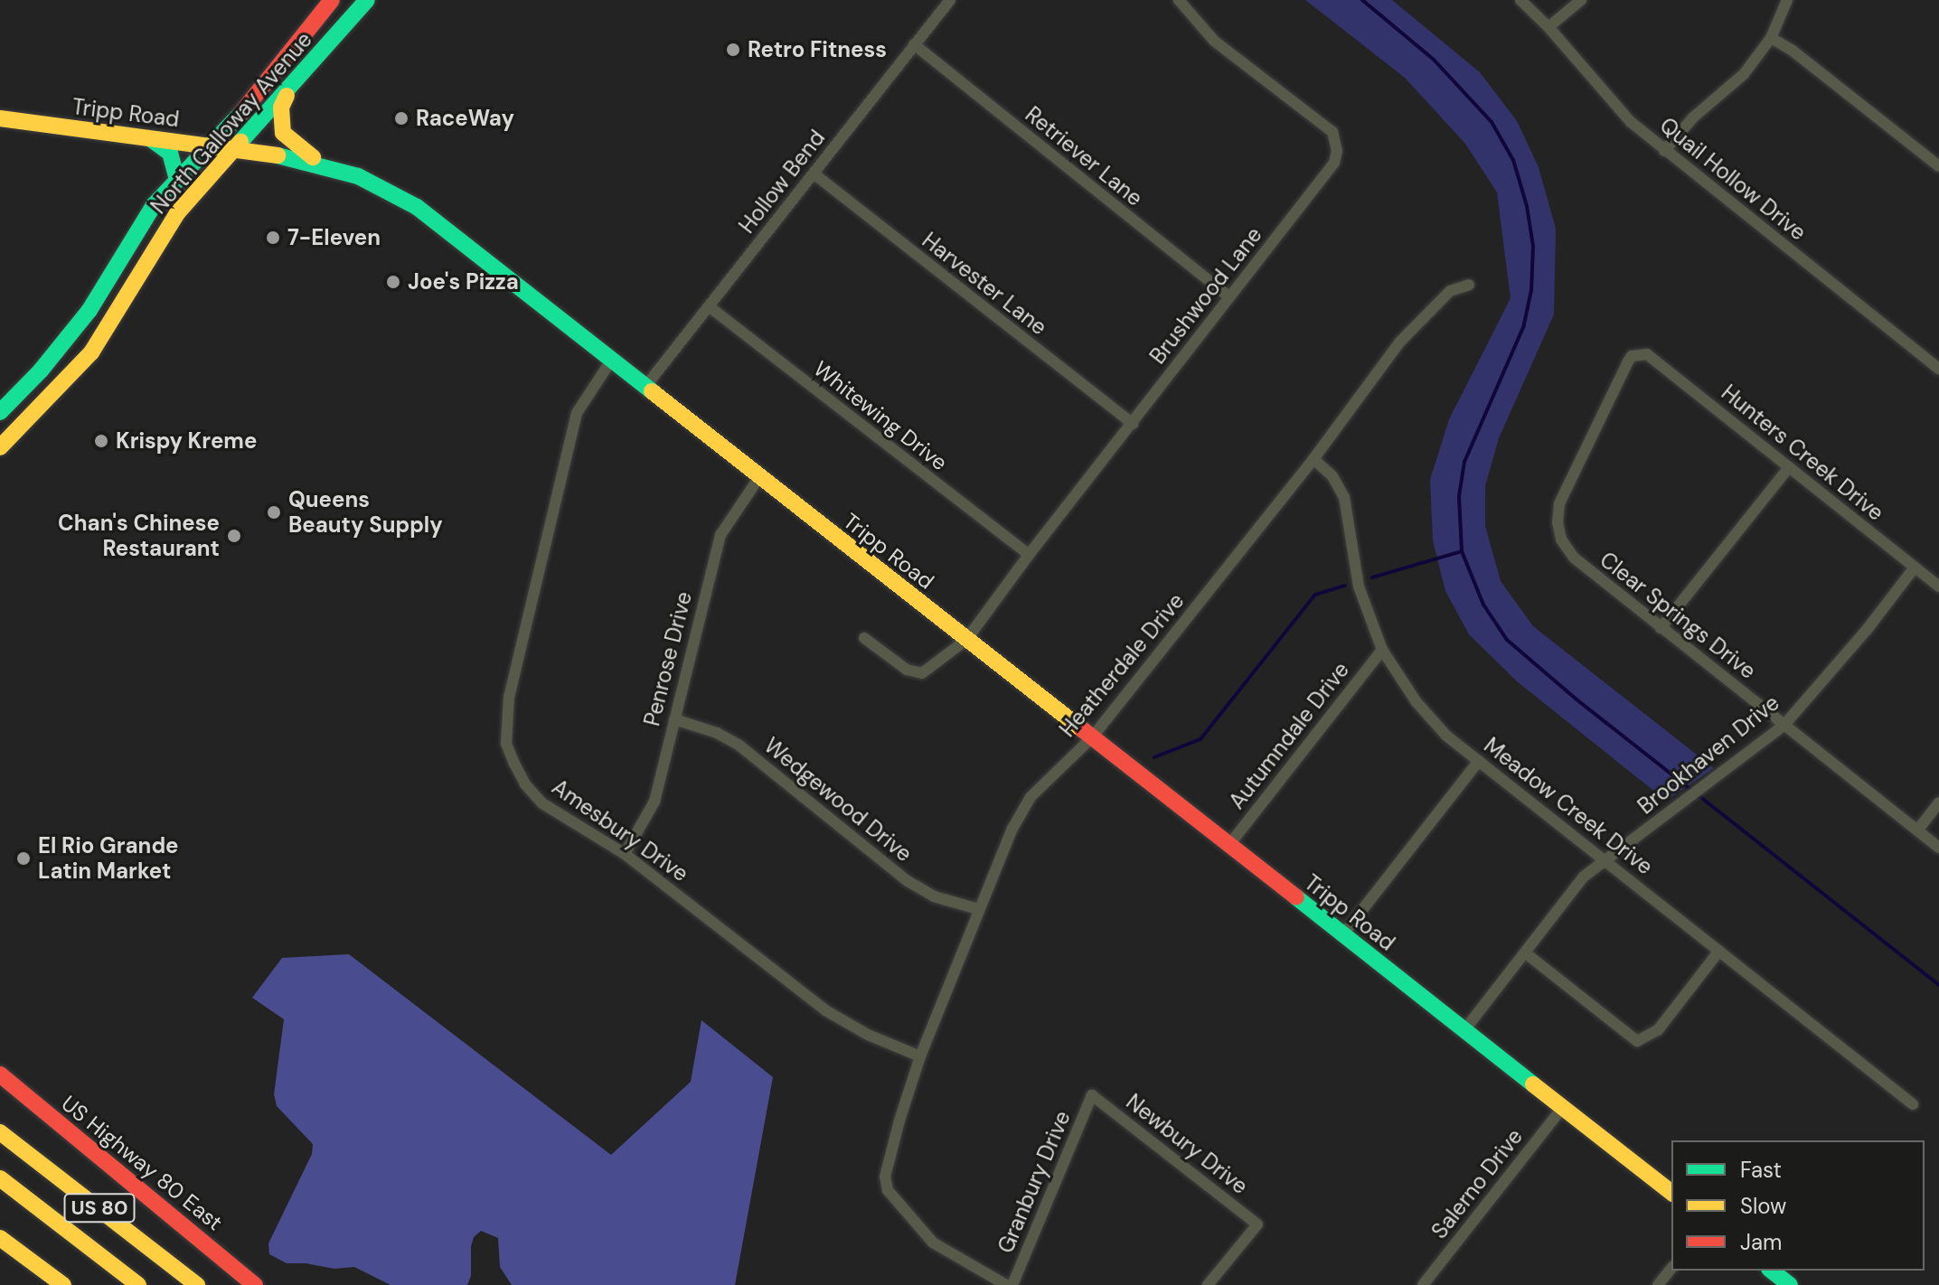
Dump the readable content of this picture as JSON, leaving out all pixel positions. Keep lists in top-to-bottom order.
{
  "streets": {
    "main road": [
      "Tripp Road",
      "North Galloway Avenue",
      "US Highway 80 East",
      "US 80"
    ],
    "street": [
      "Retriever Lane",
      "Quail Hollow Drive",
      "Hollow Bend",
      "Harvester Lane",
      "Brushwood Lane",
      "Whitewing Drive",
      "Hunters Creek Drive",
      "Clear Springs Drive",
      "Penrose Drive",
      "Heatherdale Drive",
      "Autumndale Drive",
      "Brookhaven Drive",
      "Wedgewood Drive",
      "Meadow Creek Drive",
      "Amesbury Drive",
      "Newbury Drive",
      "Granbury Drive",
      "Salerno Drive"
    ]
  },
  "crossings": [
    ["Tripp Road", "North Galloway Avenue"],
    ["Tripp Road", "Hollow Bend"],
    ["Tripp Road", "Brushwood Lane"],
    ["Tripp Road", "Penrose Drive"],
    ["Tripp Road", "Heatherdale Drive"],
    ["Tripp Road", "Autumndale Drive"],
    ["Tripp Road", "Brookhaven Drive"],
    ["Tripp Road", "Amesbury Drive"],
    ["Tripp Road", "Salerno Drive"],
    ["Retriever Lane", "Hollow Bend"],
    ["Retriever Lane", "Brushwood Lane"],
    ["Hollow Bend", "Harvester Lane"],
    ["Hollow Bend", "Whitewing Drive"],
    ["Harvester Lane", "Brushwood Lane"],
    ["Brushwood Lane", "Whitewing Drive"],
    ["Hunters Creek Drive", "Clear Springs Drive"],
    ["Hunters Creek Drive", "Brookhaven Drive"],
    ["Clear Springs Drive", "Brookhaven Drive"],
    ["Penrose Drive", "Wedgewood Drive"],
    ["Penrose Drive", "Amesbury Drive"],
    ["Heatherdale Drive", "Wedgewood Drive"],
    ["Heatherdale Drive", "Meadow Creek Drive"],
    ["Heatherdale Drive", "Amesbury Drive"],
    ["Autumndale Drive", "Meadow Creek Drive"],
    ["Brookhaven Drive", "Meadow Creek Drive"],
    ["Newbury Drive", "Granbury Drive"]
  ],
  "places": [
    "Retro Fitness",
    "RaceWay",
    "7-Eleven",
    "Joe's Pizza",
    "Krispy Kreme",
    "Queens Beauty Supply",
    "Chan's Chinese Restaurant",
    "El Rio Grande Latin Market"
  ],
  "legend": ["Fast", "Slow", "Jam"]
}
